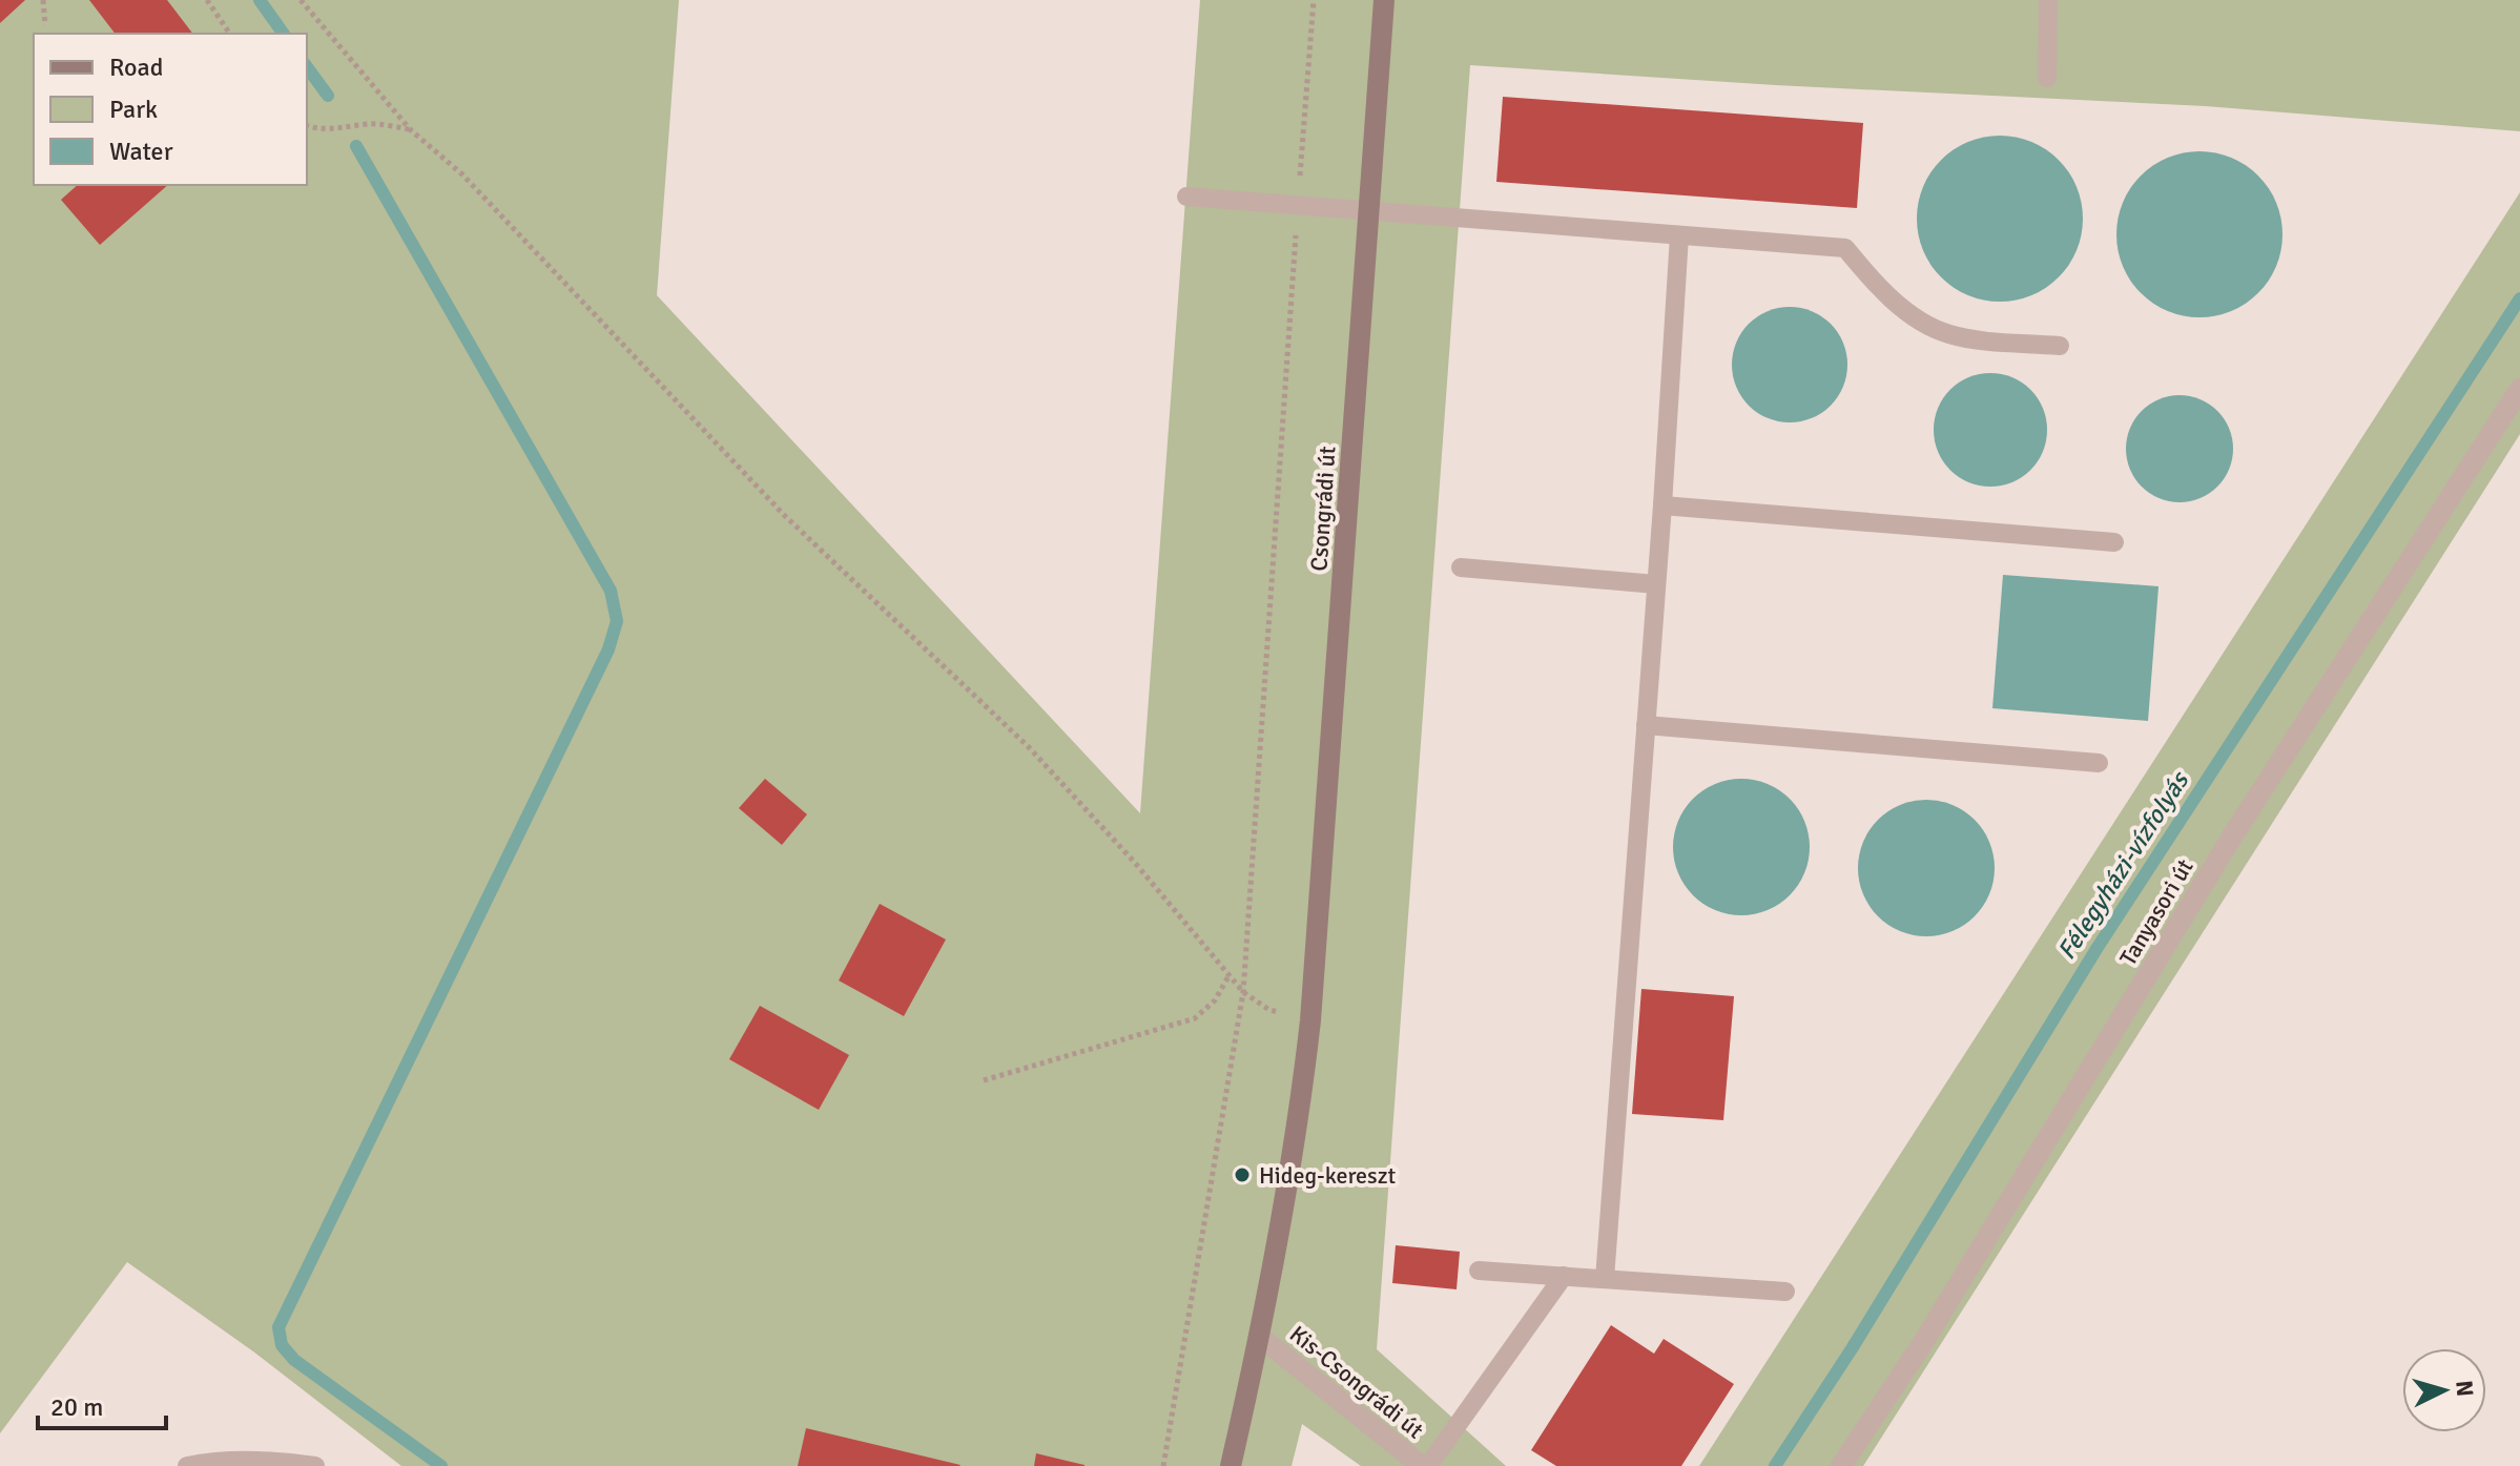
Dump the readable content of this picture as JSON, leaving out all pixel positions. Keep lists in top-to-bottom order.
{
  "streets": {
    "main road": ["Csongrádi út"],
    "street": ["Tanyasori út", "Kis-Csongrádi út"]
  },
  "crossings": [
    ["Csongrádi út", "Kis-Csongrádi út"]
  ],
  "water": ["Félegyházi-vízfolyás"],
  "places": ["Hideg-kereszt"],
  "legend": ["Road", "Park", "Water"],
  "scale_bar": "20 m",
  "north": "right"
}
